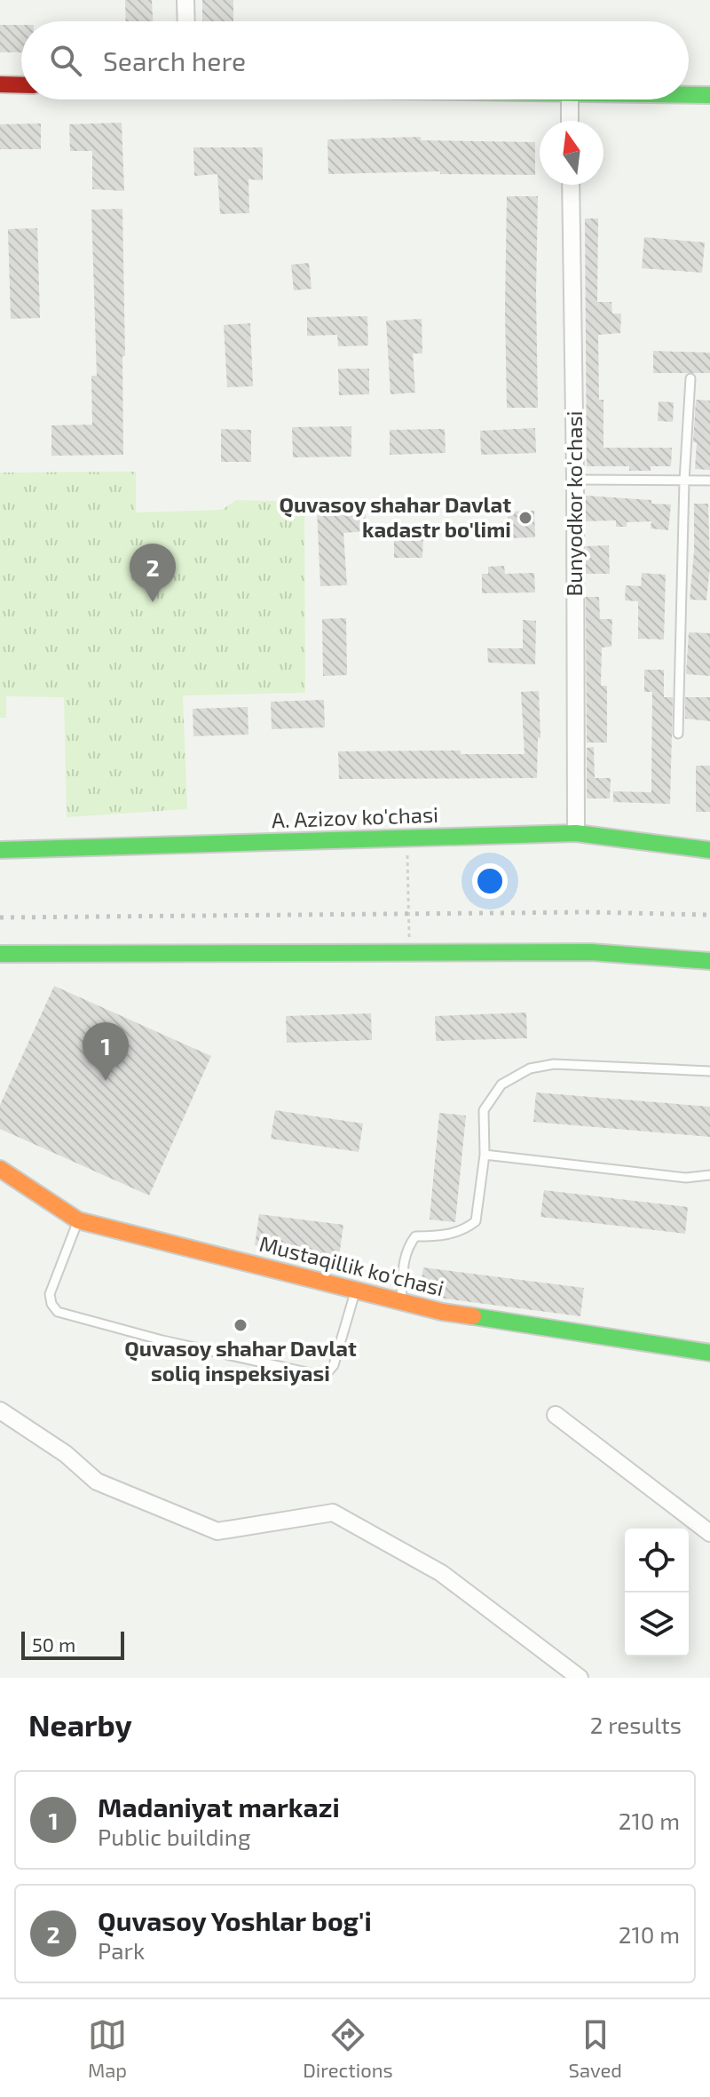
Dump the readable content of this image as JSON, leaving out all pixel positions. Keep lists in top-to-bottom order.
{
  "streets": {
    "street": ["Bunyodkor ko'chasi", "A. Azizov ko'chasi", "Mustaqillik ko'chasi"]
  },
  "crossings": [
    ["Bunyodkor ko'chasi", "A. Azizov ko'chasi"]
  ],
  "places": ["Quvasoy shahar Davlat kadastr bo'limi", "Quvasoy shahar Davlat soliq inspeksiyasi"],
  "scale_bar": "50 m",
  "north": "top",
  "page": {
    "search": "Search here",
    "pins": ["2", "1"],
    "scale": "50 m",
    "heading": ["Nearby", "2 results"],
    "list": [
      {
        "mark": "1",
        "name": "Madaniyat markazi",
        "note": "Public building",
        "value": "210 m"
      },
      {
        "mark": "2",
        "name": "Quvasoy Yoshlar bog'i",
        "note": "Park",
        "value": "210 m"
      }
    ],
    "nav": ["Map", "Directions", "Saved"]
  }
}
